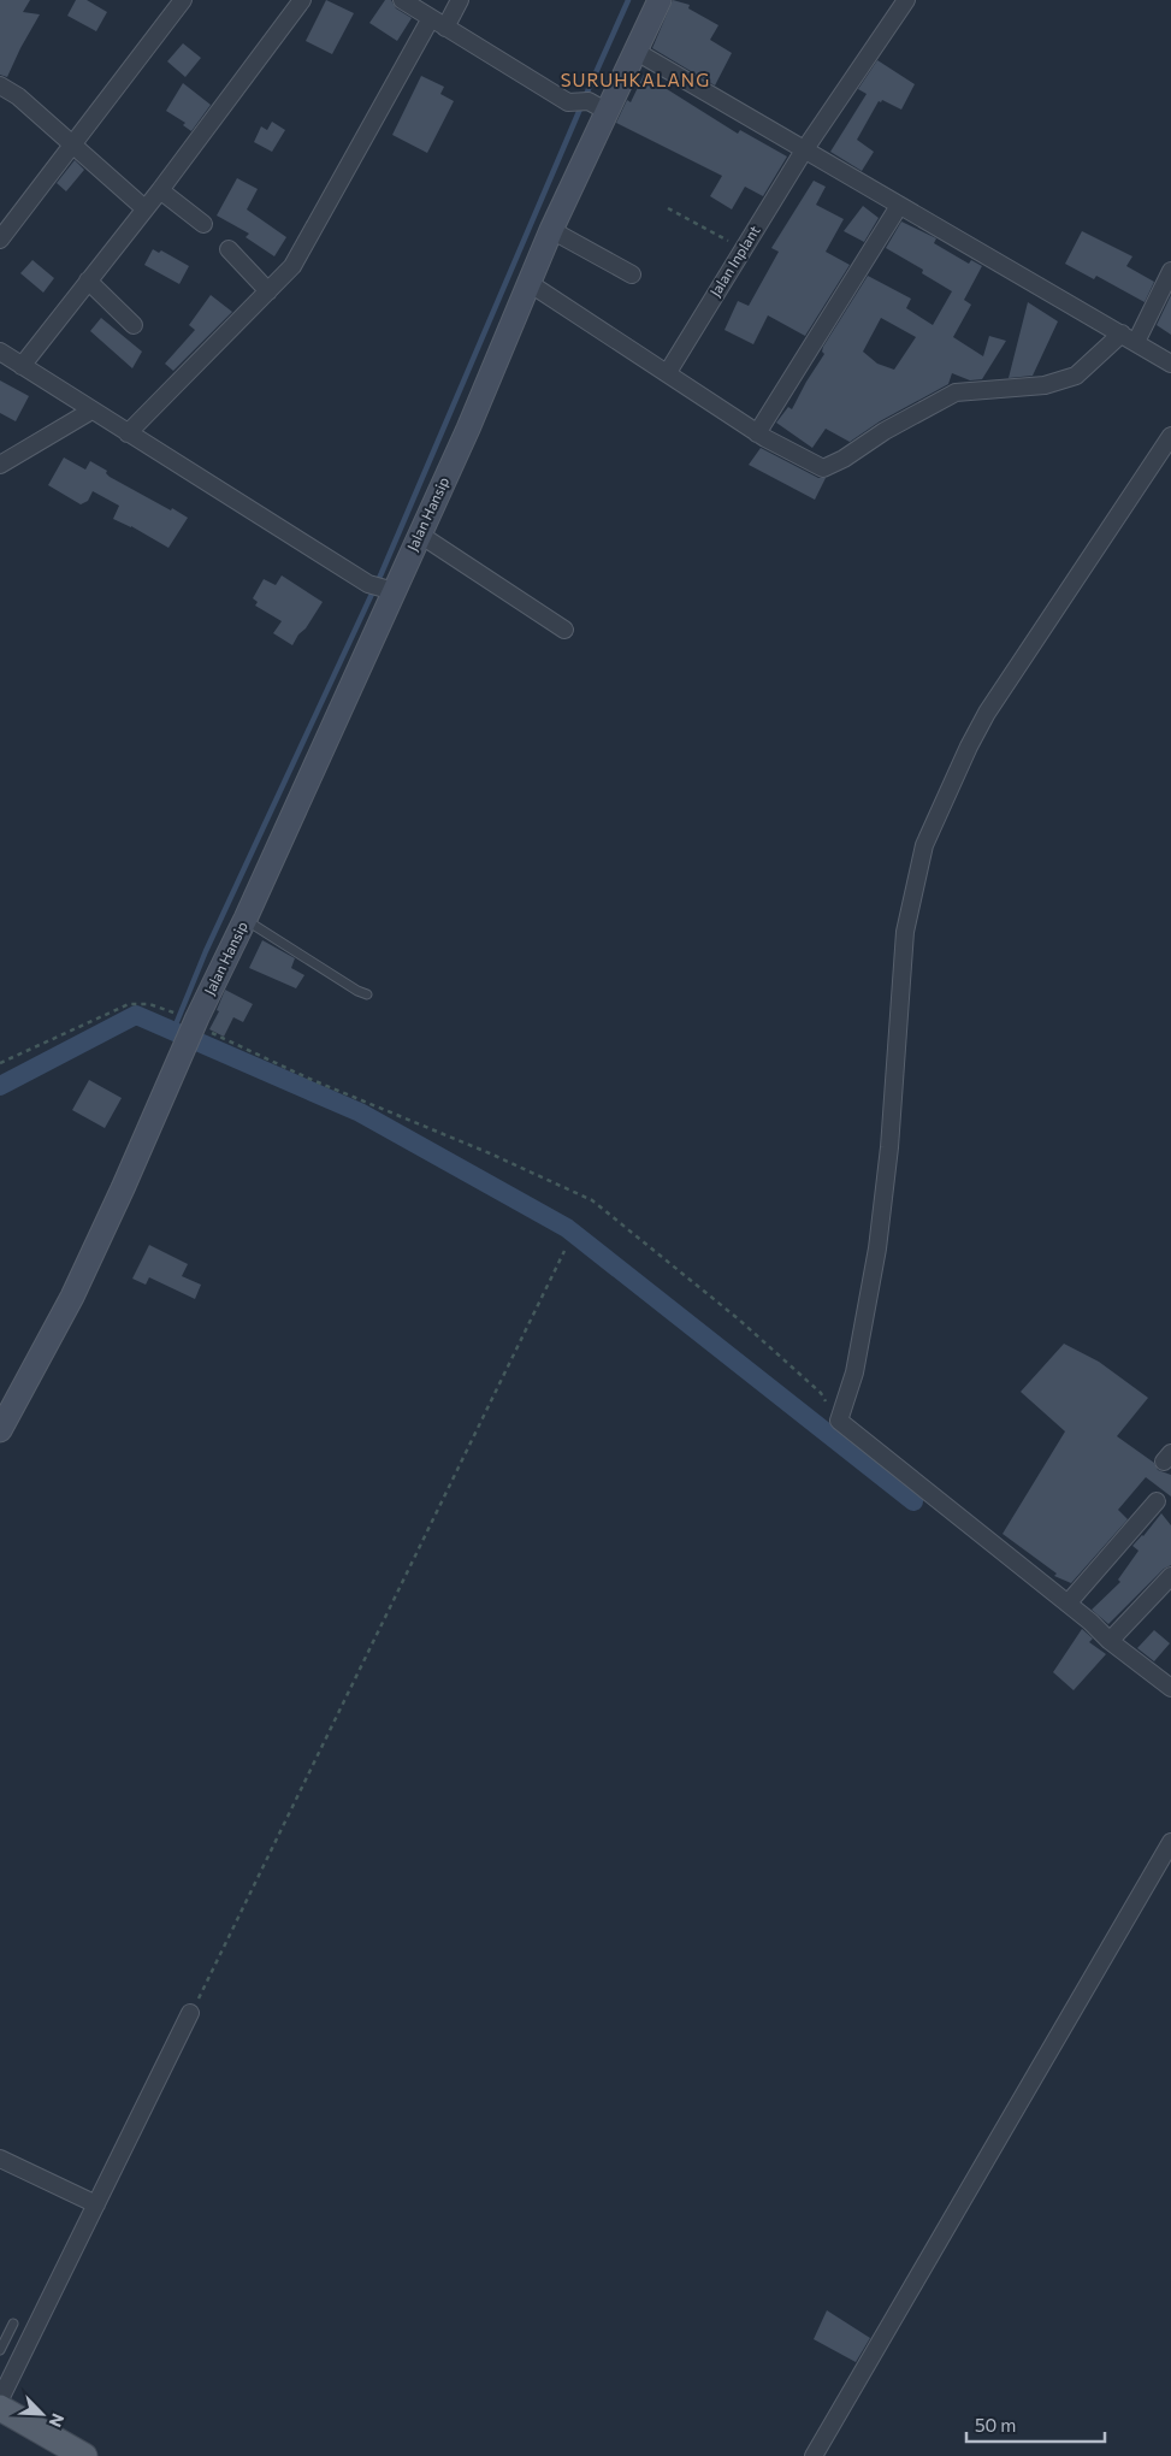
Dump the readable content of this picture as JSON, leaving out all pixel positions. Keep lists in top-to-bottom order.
{
  "streets": {
    "street": ["Jalan Inplant", "Jalan Hansip"]
  },
  "districts": ["SURUHKALANG"],
  "scale_bar": "50 m",
  "north": "bottom right"
}
